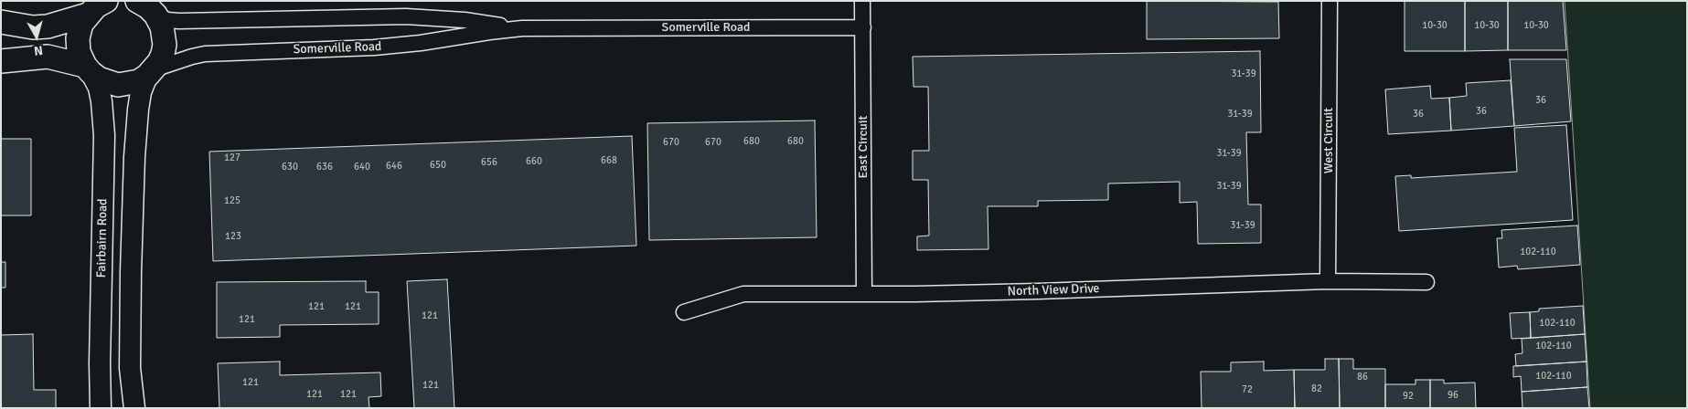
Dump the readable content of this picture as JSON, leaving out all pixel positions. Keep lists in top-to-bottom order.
{
  "streets": {
    "street": [
      "Somerville Road",
      "West Circuit",
      "East Circuit",
      "Fairbairn Road",
      "North View Drive"
    ]
  },
  "crossings": [
    ["Somerville Road", "East Circuit"],
    ["West Circuit", "North View Drive"],
    ["East Circuit", "North View Drive"]
  ],
  "house_numbers": [
    "10-30",
    "10-30",
    "10-30",
    "31-39",
    "36",
    "36",
    "31-39",
    "36",
    "680",
    "680",
    "670",
    "670",
    "31-39",
    "127",
    "668",
    "660",
    "656",
    "650",
    "646",
    "630",
    "636",
    "640",
    "31-39",
    "125",
    "31-39",
    "123",
    "102-110",
    "121",
    "121",
    "121",
    "121",
    "102-110",
    "102-110",
    "102-110",
    "86",
    "121",
    "121",
    "82",
    "72",
    "121",
    "121",
    "96",
    "92"
  ],
  "north": "bottom"
}
